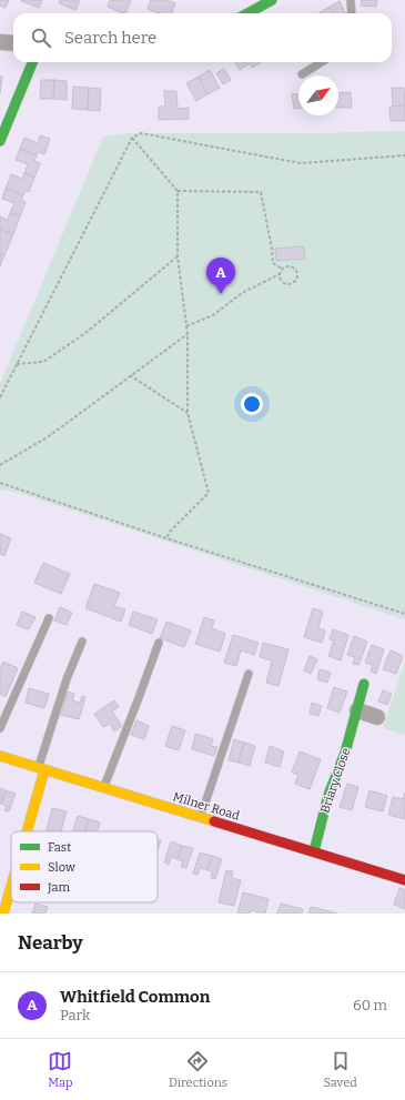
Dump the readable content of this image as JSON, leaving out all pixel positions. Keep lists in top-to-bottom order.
{
  "streets": {
    "street": ["Briary Close", "Milner Road"]
  },
  "crossings": [
    ["Briary Close", "Milner Road"]
  ],
  "legend": ["Fast", "Slow", "Jam"],
  "north": "top right",
  "page": {
    "search": "Search here",
    "pins": "A",
    "heading": "Nearby",
    "list": [
      {
        "mark": "A",
        "name": "Whitfield Common",
        "note": "Park",
        "value": "60 m"
      }
    ],
    "nav": ["Map", "Directions", "Saved"]
  }
}
